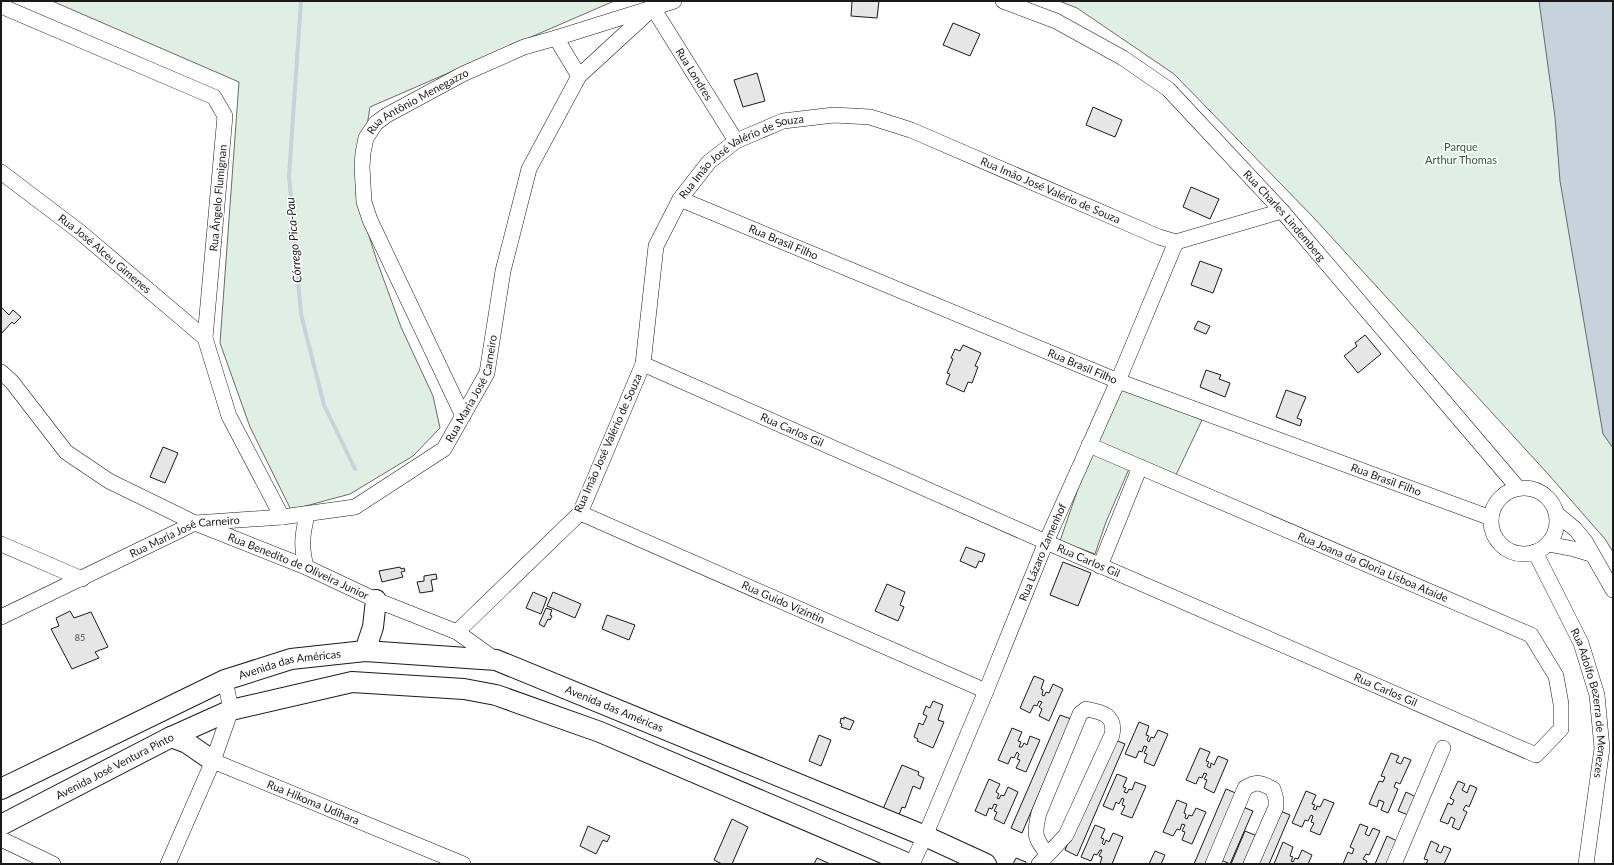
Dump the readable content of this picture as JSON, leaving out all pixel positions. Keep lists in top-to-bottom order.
{
  "streets": {
    "main road": ["Avenida das Américas", "Avenida José Ventura Pinto"],
    "street": [
      "Rua Londres",
      "Rua Antônio Menegazzo",
      "Rua Imão José Valério de Souza",
      "Rua Ângelo Flumignan",
      "Rua Charles Lindemberg",
      "Rua Brasil Filho",
      "Rua José Alceu Gimenes",
      "Rua Maria José Carneiro",
      "Rua Carlos Gil",
      "Rua Lázaro Zamenhof",
      "Rua Benedito de Oliveira Junior",
      "Rua Joana da Gloria Lisboa Ataíde",
      "Rua Guido Vizintin",
      "Rua Adolfo Bezerra de Menezes",
      "Rua Hikoma Udihara"
    ]
  },
  "crossings": [
    ["Rua Londres", "Rua Antônio Menegazzo"],
    ["Rua Londres", "Rua Imão José Valério de Souza"],
    ["Rua Antônio Menegazzo", "Rua Maria José Carneiro"],
    ["Rua Imão José Valério de Souza", "Rua Brasil Filho"],
    ["Rua Imão José Valério de Souza", "Rua Carlos Gil"],
    ["Rua Imão José Valério de Souza", "Rua Lázaro Zamenhof"],
    ["Rua Imão José Valério de Souza", "Rua Benedito de Oliveira Junior"],
    ["Rua Imão José Valério de Souza", "Rua Guido Vizintin"],
    ["Rua Ângelo Flumignan", "Rua José Alceu Gimenes"],
    ["Rua Ângelo Flumignan", "Rua Maria José Carneiro"],
    ["Rua Charles Lindemberg", "Rua Brasil Filho"],
    ["Rua Charles Lindemberg", "Rua Adolfo Bezerra de Menezes"],
    ["Rua Brasil Filho", "Rua Lázaro Zamenhof"],
    ["Rua Brasil Filho", "Rua Adolfo Bezerra de Menezes"],
    ["Rua Maria José Carneiro", "Rua Benedito de Oliveira Junior"],
    ["Rua Carlos Gil", "Rua Lázaro Zamenhof"],
    ["Rua Carlos Gil", "Rua Joana da Gloria Lisboa Ataíde"],
    ["Rua Lázaro Zamenhof", "Rua Joana da Gloria Lisboa Ataíde"],
    ["Rua Lázaro Zamenhof", "Rua Guido Vizintin"],
    ["Rua Lázaro Zamenhof", "Avenida das Américas"],
    ["Rua Benedito de Oliveira Junior", "Avenida das Américas"]
  ],
  "water": ["Córrego Pica-Pau"],
  "parks": ["Parque Arthur Thomas"],
  "house_numbers": ["85"]
}
